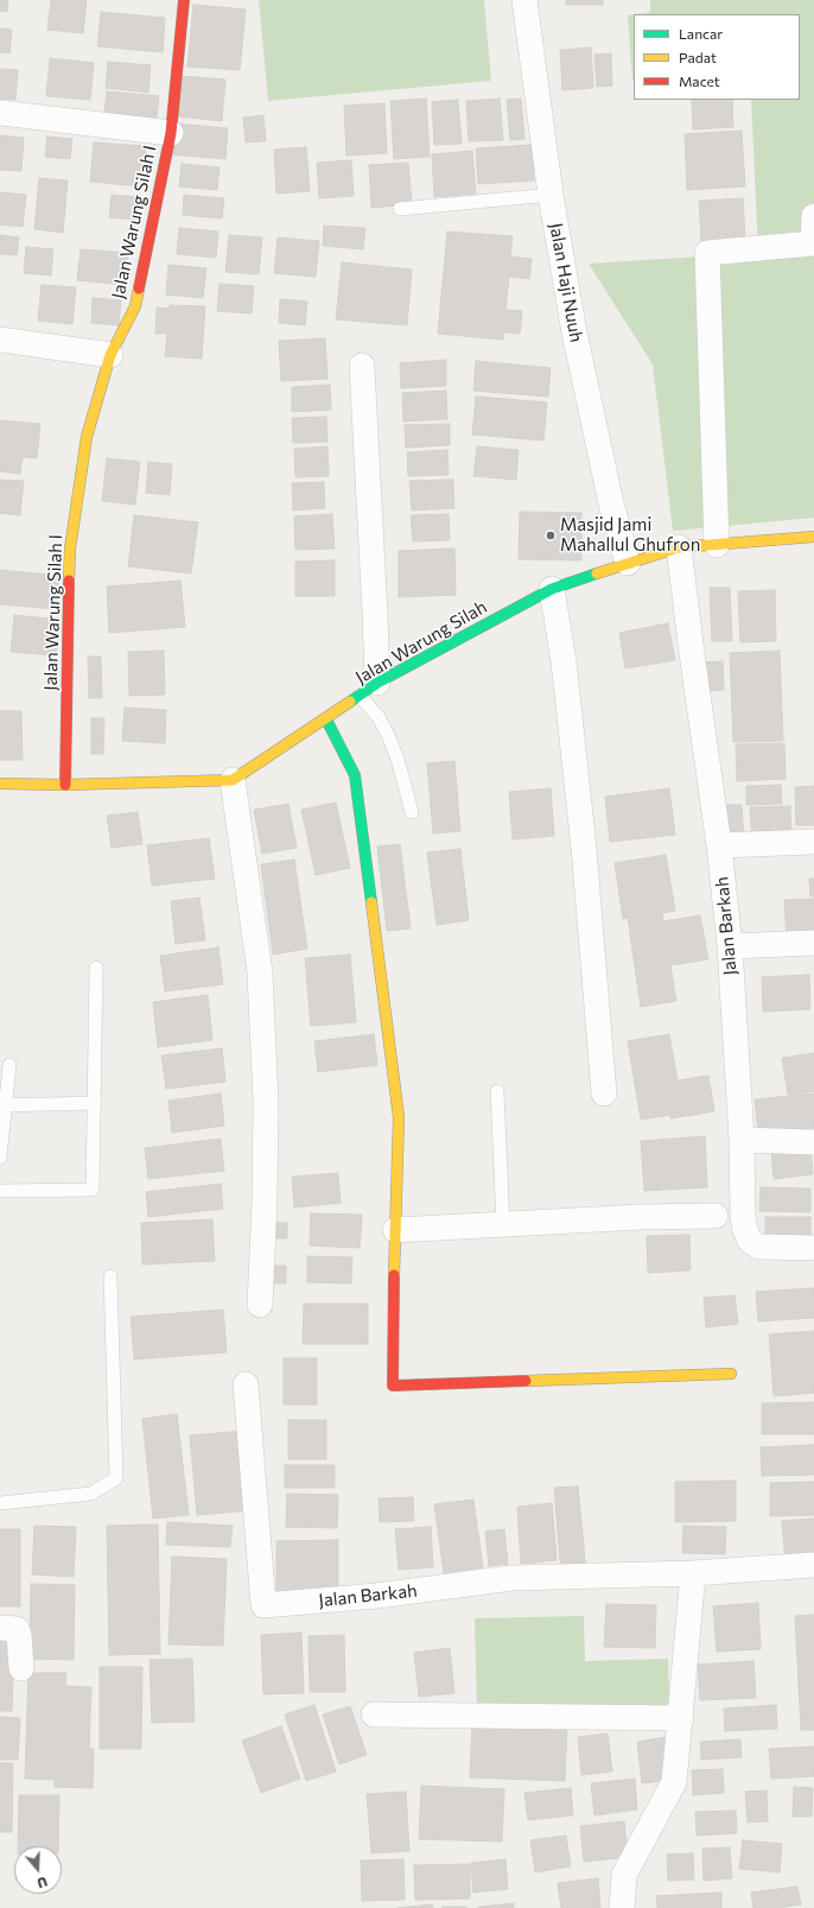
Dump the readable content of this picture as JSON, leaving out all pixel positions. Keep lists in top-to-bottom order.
{
  "streets": {
    "street": [
      "Jalan Warung Silah I",
      "Jalan Haji Nuuh",
      "Jalan Warung Silah",
      "Jalan Barkah"
    ]
  },
  "crossings": [
    ["Jalan Haji Nuuh", "Jalan Warung Silah"],
    ["Jalan Warung Silah", "Jalan Barkah"]
  ],
  "places": ["Masjid Jami Mahallul Ghufron"],
  "legend": ["Lancar", "Padat", "Macet"],
  "north": "bottom"
}
